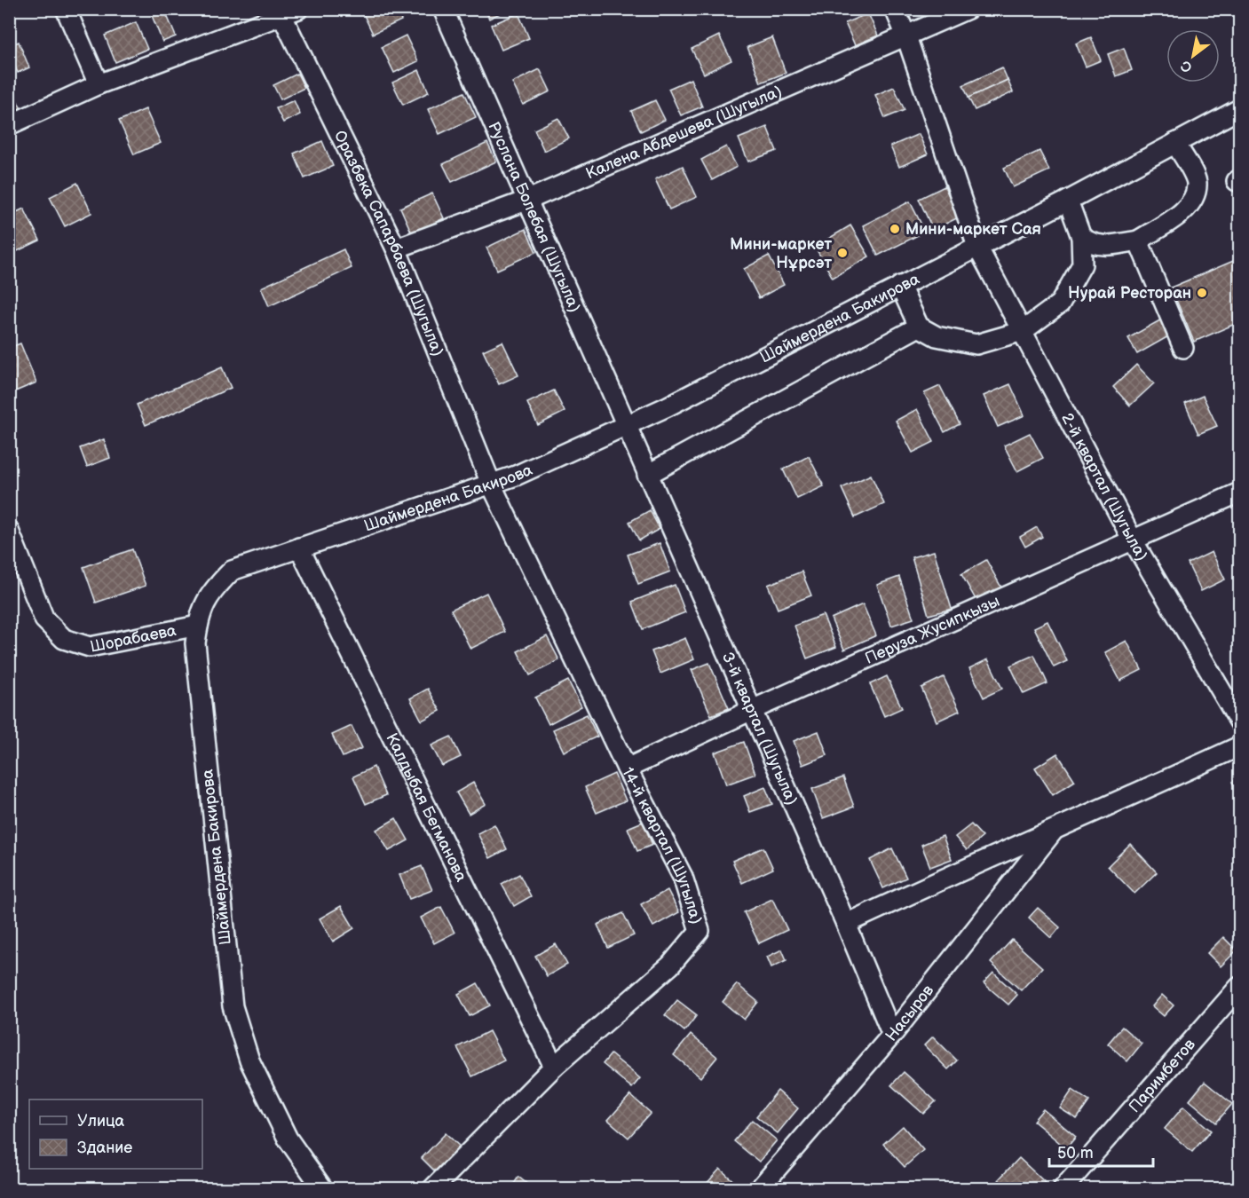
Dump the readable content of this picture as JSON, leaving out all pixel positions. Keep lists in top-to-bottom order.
{
  "streets": {
    "street": [
      "Калена Абдешева (Шугыла)",
      "Руслана Болебая (Шугыла)",
      "Оразбека Сапарбаева (Шугыла)",
      "Шаймердена Бакирова",
      "2-й квартал (Шугыла)",
      "Перуза Жусипкызы",
      "Шорабаева",
      "3-й квартал (Шугыла)",
      "Калдыбая Бегманова",
      "14-й квартал (Шугыла)",
      "Насыров",
      "Паримбетов"
    ]
  },
  "crossings": [
    ["Калена Абдешева (Шугыла)", "Руслана Болебая (Шугыла)"],
    ["Калена Абдешева (Шугыла)", "Оразбека Сапарбаева (Шугыла)"],
    ["Калена Абдешева (Шугыла)", "2-й квартал (Шугыла)"],
    ["Руслана Болебая (Шугыла)", "Шаймердена Бакирова"],
    ["Руслана Болебая (Шугыла)", "3-й квартал (Шугыла)"],
    ["Оразбека Сапарбаева (Шугыла)", "Шаймердена Бакирова"],
    ["Оразбека Сапарбаева (Шугыла)", "14-й квартал (Шугыла)"],
    ["Шаймердена Бакирова", "2-й квартал (Шугыла)"],
    ["Шаймердена Бакирова", "Шорабаева"],
    ["Шаймердена Бакирова", "3-й квартал (Шугыла)"],
    ["Шаймердена Бакирова", "Калдыбая Бегманова"],
    ["Шаймердена Бакирова", "14-й квартал (Шугыла)"],
    ["2-й квартал (Шугыла)", "Перуза Жусипкызы"],
    ["Перуза Жусипкызы", "3-й квартал (Шугыла)"],
    ["Перуза Жусипкызы", "14-й квартал (Шугыла)"],
    ["3-й квартал (Шугыла)", "Насыров"],
    ["Калдыбая Бегманова", "14-й квартал (Шугыла)"]
  ],
  "places": ["Мини-маркет Сая", "Мини-маркет Нұрсәт", "Нурай Ресторан"],
  "legend": ["Улица", "Здание"],
  "scale_bar": "50 m",
  "north": "bottom left"
}
